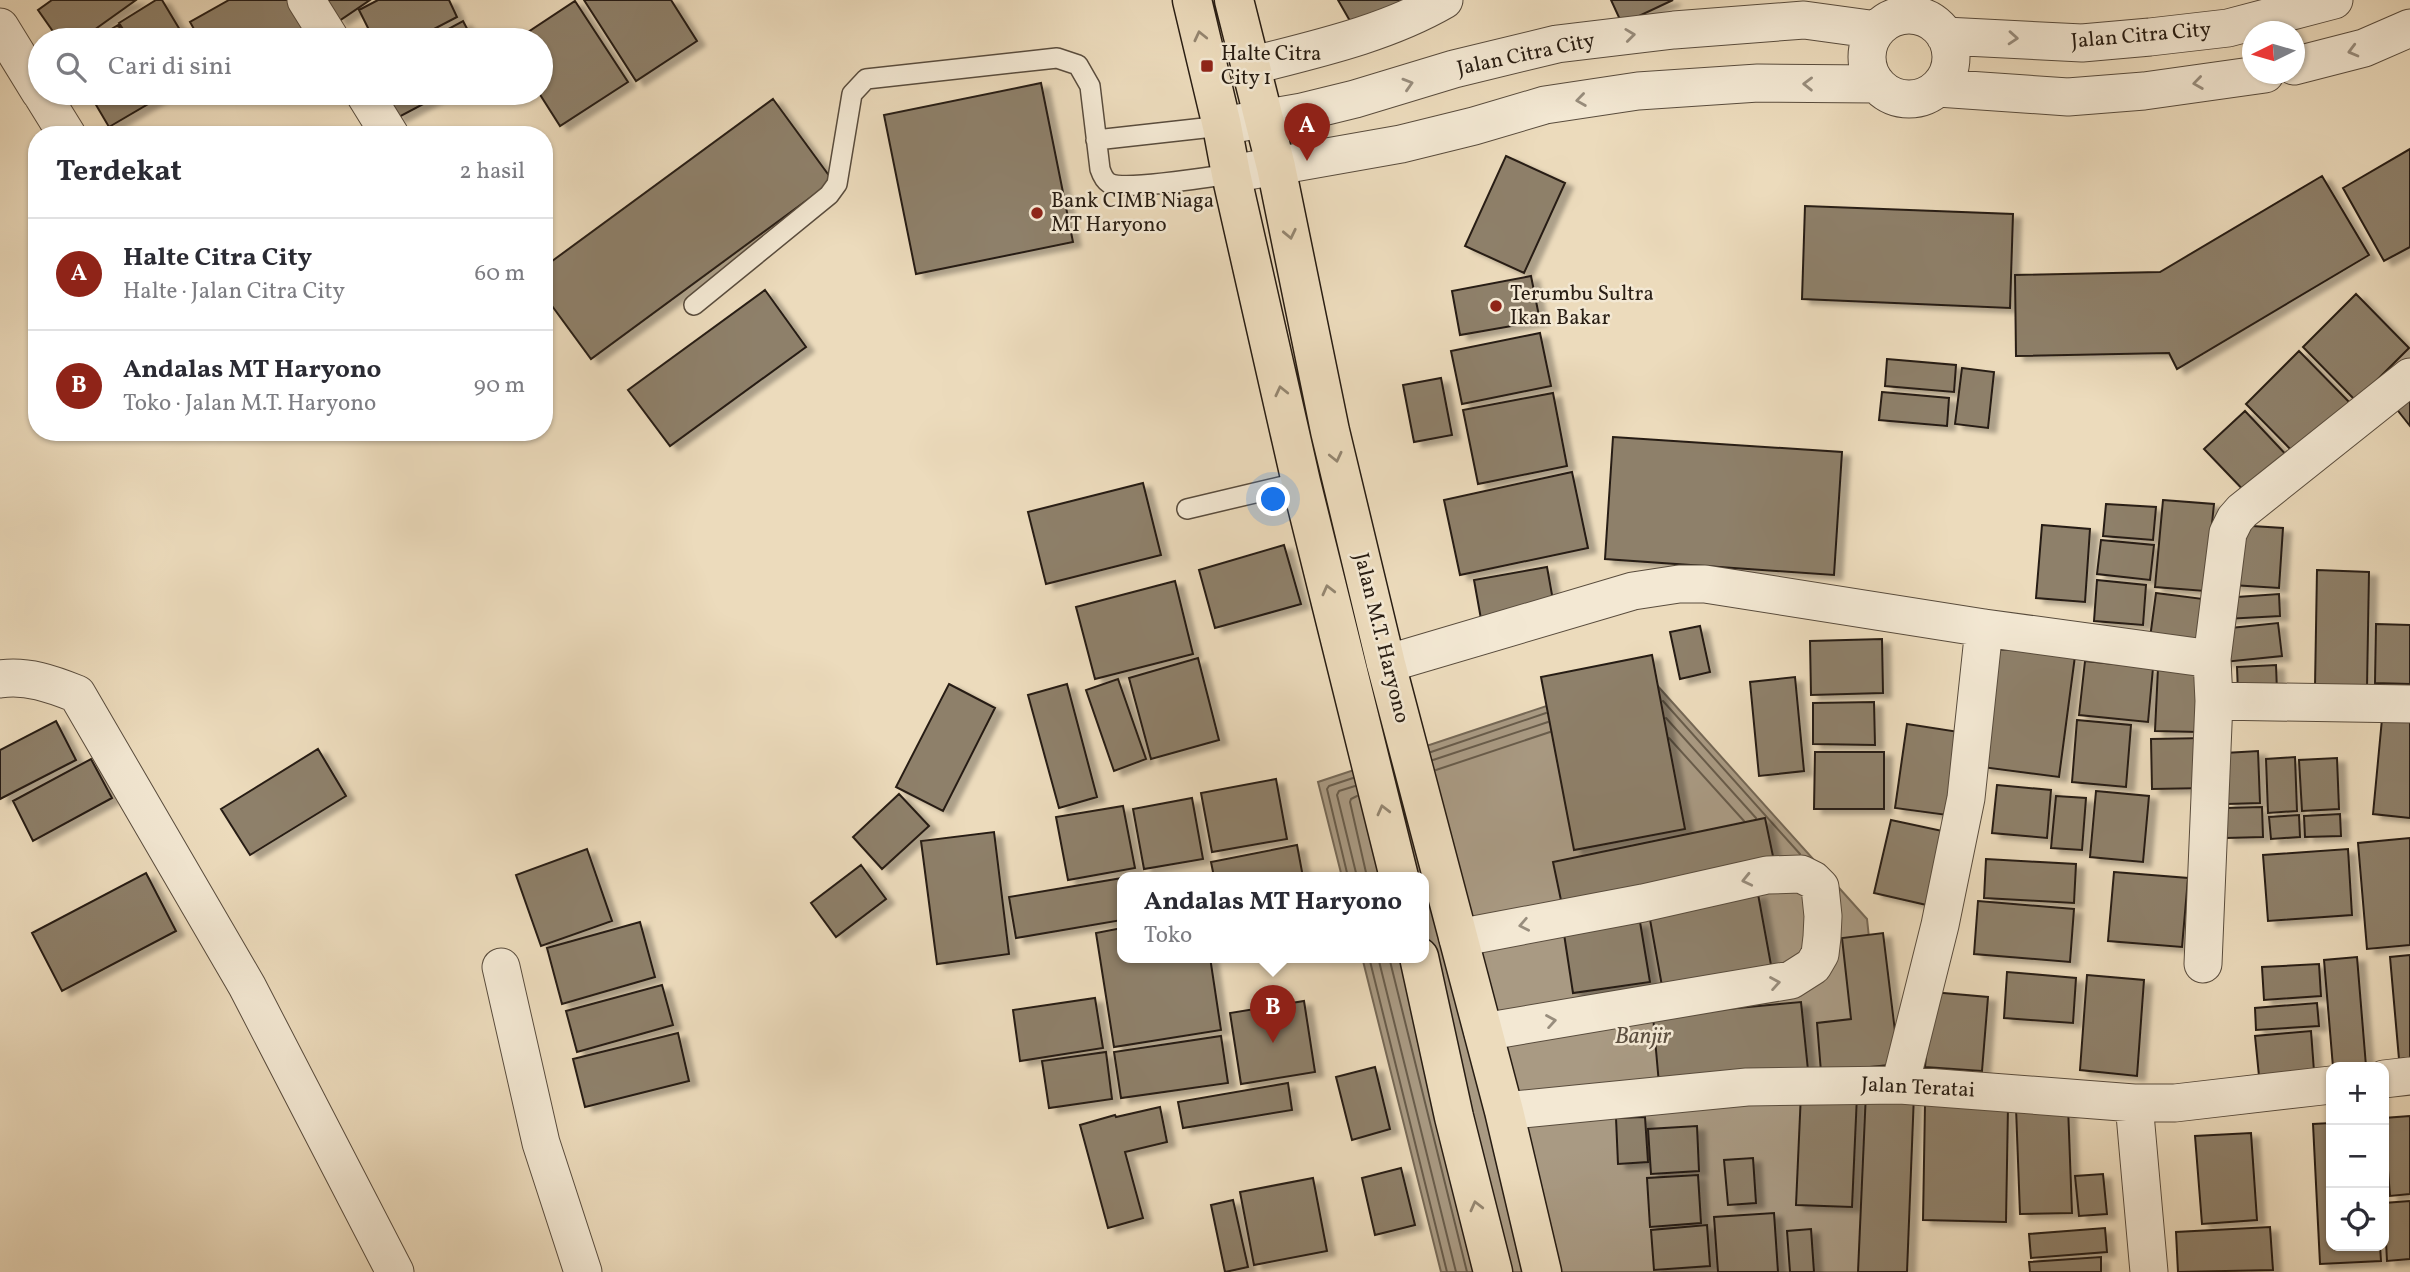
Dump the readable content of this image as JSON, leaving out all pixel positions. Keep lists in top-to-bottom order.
{
  "streets": {
    "main road": ["Jalan M.T. Haryono"],
    "street": ["Jalan Citra City", "Jalan Teratai"]
  },
  "crossings": [
    ["Jalan Citra City", "Jalan M.T. Haryono"],
    ["Jalan M.T. Haryono", "Jalan Teratai"]
  ],
  "water": ["Banjir"],
  "places": {
    "transit": ["Halte Citra City 1"],
    "other": ["Bank CIMB Niaga MT Haryono", "Terumbu Sultra Ikan Bakar"]
  },
  "north": "left",
  "page": {
    "search": "Cari di sini",
    "pins": ["A", "B"],
    "heading": ["Terdekat", "2 hasil"],
    "list": [
      {
        "mark": "A",
        "name": "Halte Citra City",
        "note": "Halte · Jalan Citra City",
        "value": "60 m"
      },
      {
        "mark": "B",
        "name": "Andalas MT Haryono",
        "note": "Toko · Jalan M.T. Haryono",
        "value": "90 m"
      }
    ],
    "popup": ["Andalas MT Haryono", "Toko"],
    "map_buttons": ["+", "−"]
  }
}
